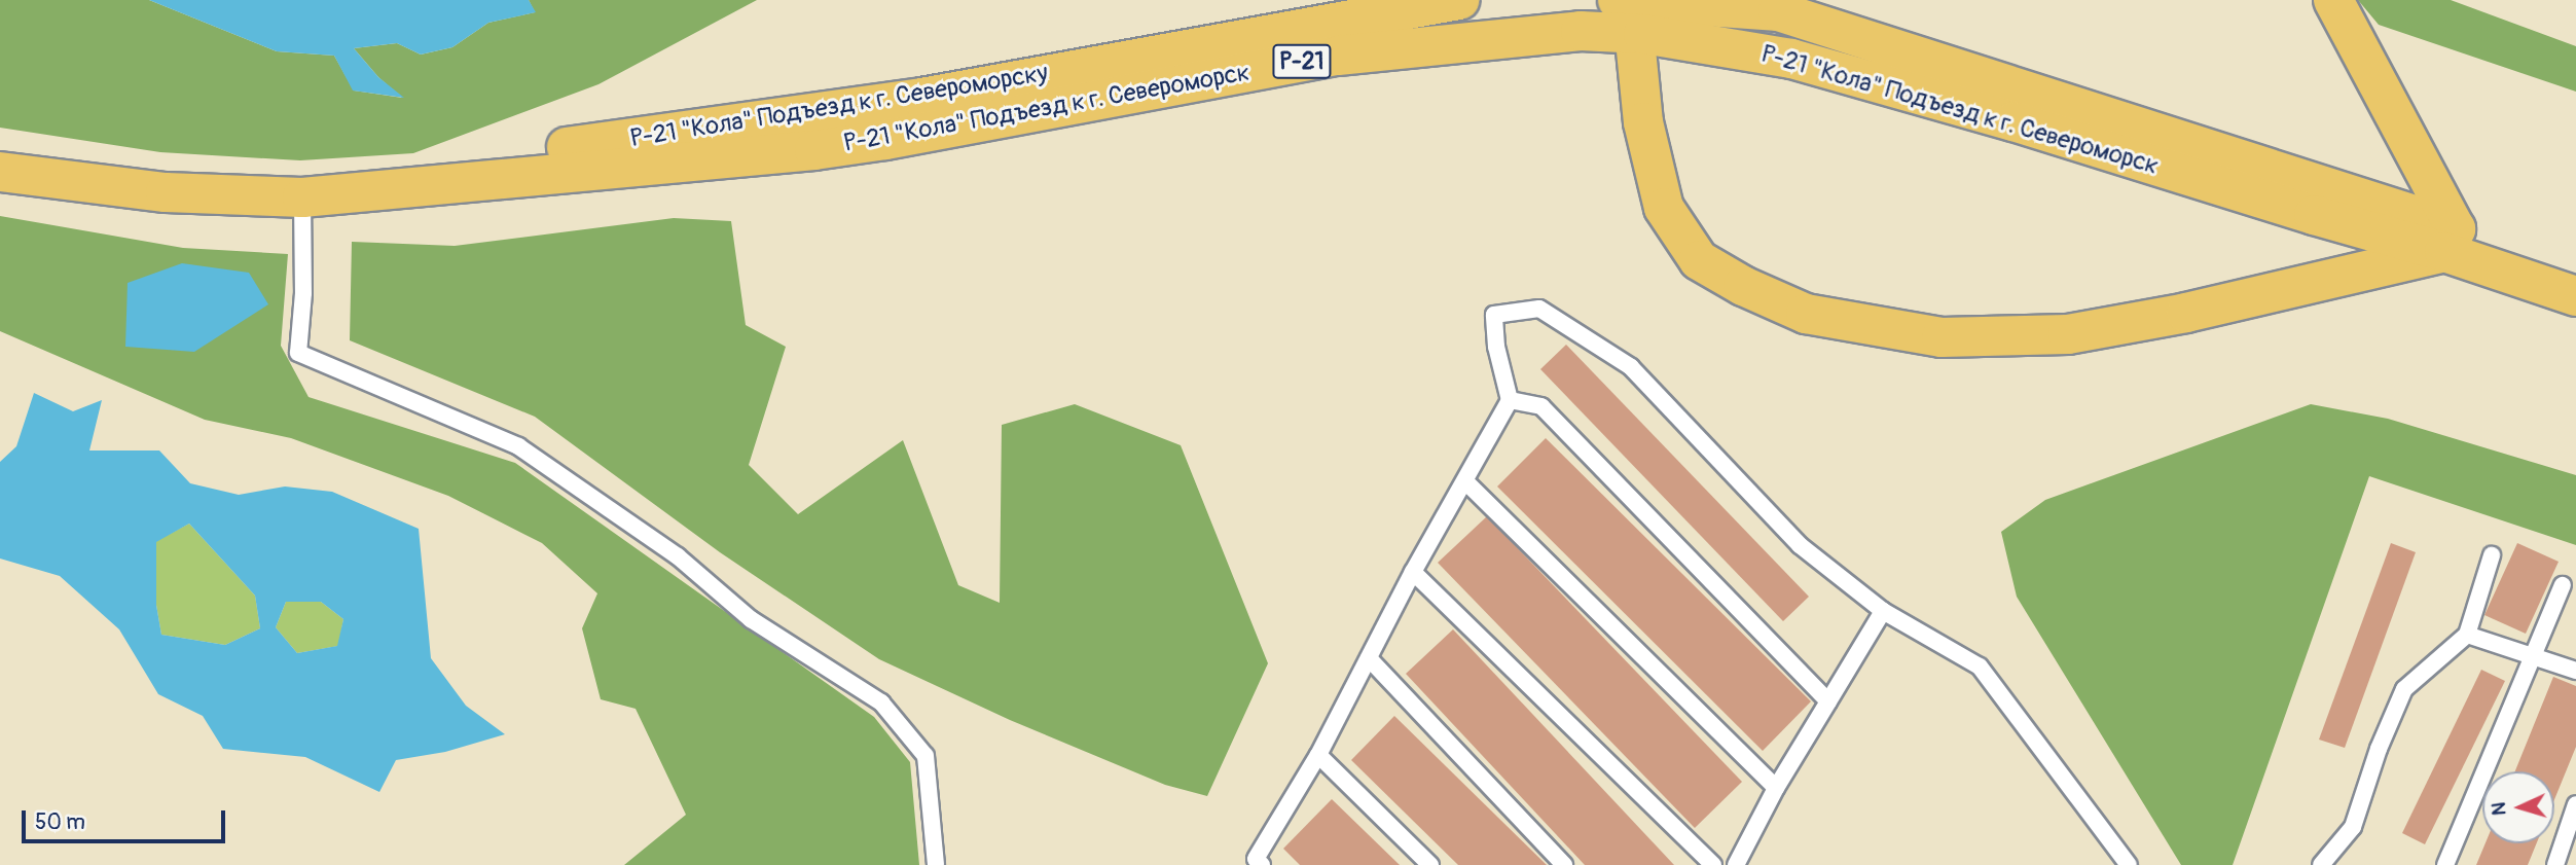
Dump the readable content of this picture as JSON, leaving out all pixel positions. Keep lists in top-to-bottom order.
{
  "streets": {
    "main road": ["Р-21", "Р-21 \"Кола\" Подъезд к г. Североморску", "Р-21 \"Кола\" Подъезд к г. Североморск"]
  },
  "crossings": [
    ["Р-21 \"Кола\" Подъезд к г. Североморску", "Р-21 \"Кола\" Подъезд к г. Североморск"]
  ],
  "scale_bar": "50 m",
  "north": "left"
}
